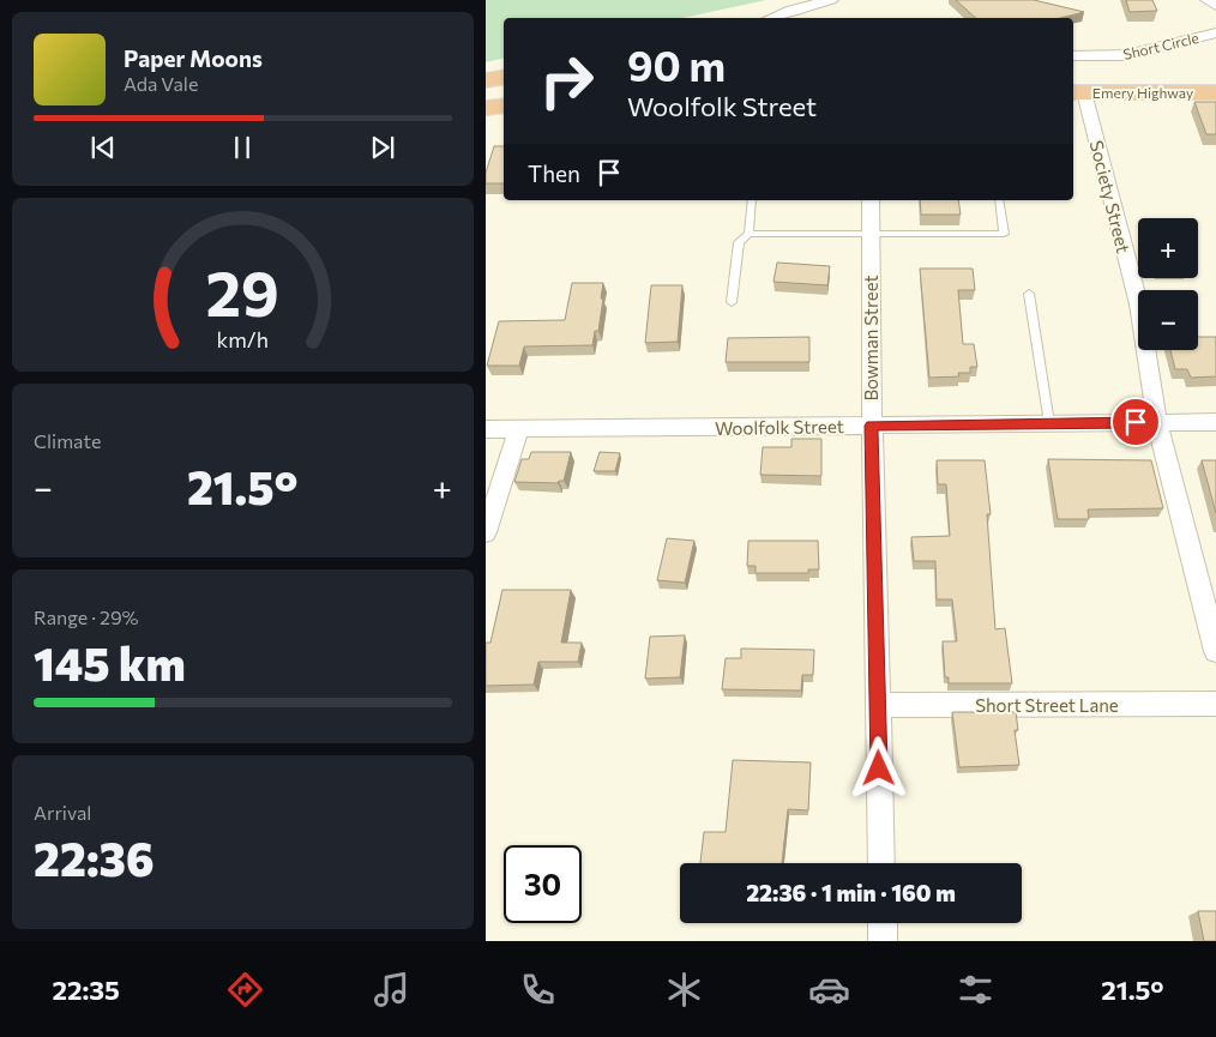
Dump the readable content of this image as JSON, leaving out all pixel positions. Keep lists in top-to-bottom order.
{
  "streets": {
    "highway": ["Emery Highway"],
    "street": [
      "Short Circle",
      "Society Street",
      "Bowman Street",
      "Woolfolk Street",
      "Short Street Lane"
    ]
  },
  "crossings": [
    ["Emery Highway", "Society Street"],
    ["Society Street", "Woolfolk Street"],
    ["Bowman Street", "Woolfolk Street"],
    ["Bowman Street", "Short Street Lane"]
  ],
  "page": {
    "turn": ["90 m", "Woolfolk Street"],
    "song": ["Paper Moons", "Ada Vale"],
    "then": "Then",
    "map_buttons": ["+", "−"],
    "tile": [
      "Climate",
      ["Range · 29%", "145 km"],
      ["Arrival", "22:36"]
    ],
    "heat": ["−", "21.5°", "+"],
    "limit": "30",
    "trip": "22:36 · 1 min · 160 m",
    "tabs": ["22:35", "21.5°"],
    "gauge": ["29", "km/h"]
  }
}
